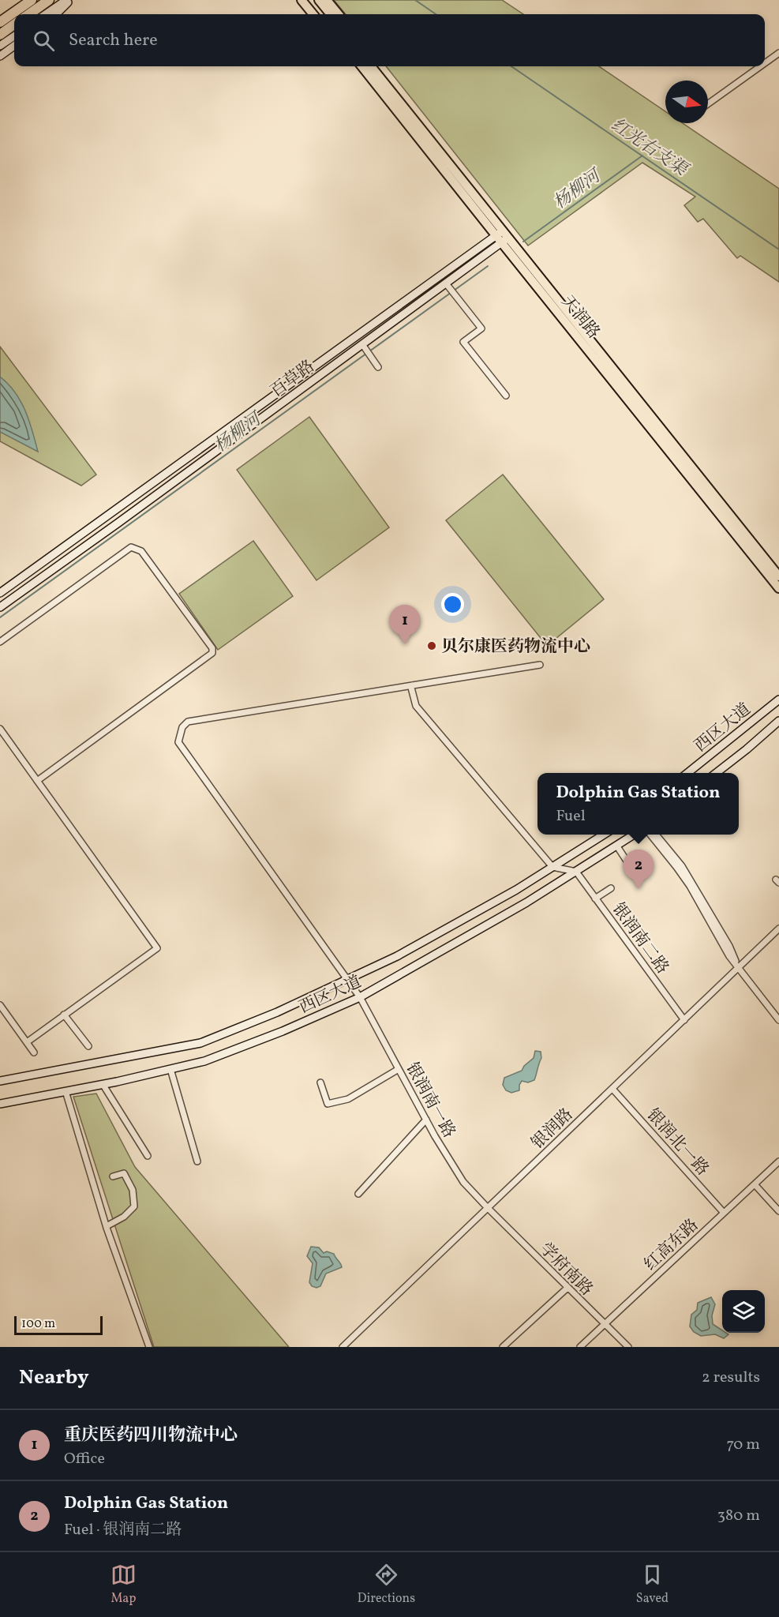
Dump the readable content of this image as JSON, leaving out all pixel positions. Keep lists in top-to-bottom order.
{
  "streets": {
    "main road": ["天润路", "百草路", "西区大道"],
    "street": [
      "银润南二路",
      "银润南一路",
      "银润路",
      "银润北一路",
      "红高东路",
      "学府南路"
    ]
  },
  "crossings": [
    ["天润路", "百草路"],
    ["西区大道", "银润南二路"],
    ["西区大道", "银润南一路"],
    ["银润南二路", "银润路"],
    ["银润南一路", "银润路"],
    ["银润南一路", "学府南路"],
    ["银润路", "银润北一路"],
    ["银润路", "学府南路"],
    ["银润北一路", "红高东路"],
    ["红高东路", "学府南路"]
  ],
  "water": ["红光右支渠", "杨柳河"],
  "places": ["贝尔康医药物流中心"],
  "scale_bar": "100 m",
  "north": "right",
  "page": {
    "search": "Search here",
    "pins": ["1", "2"],
    "popup": ["Dolphin Gas Station", "Fuel"],
    "scale": "100 m",
    "heading": ["Nearby", "2 results"],
    "list": [
      {
        "mark": "1",
        "name": "重庆医药四川物流中心",
        "note": "Office",
        "value": "70 m"
      },
      {
        "mark": "2",
        "name": "Dolphin Gas Station",
        "note": "Fuel · 银润南二路",
        "value": "380 m"
      }
    ],
    "nav": ["Map", "Directions", "Saved"]
  }
}
